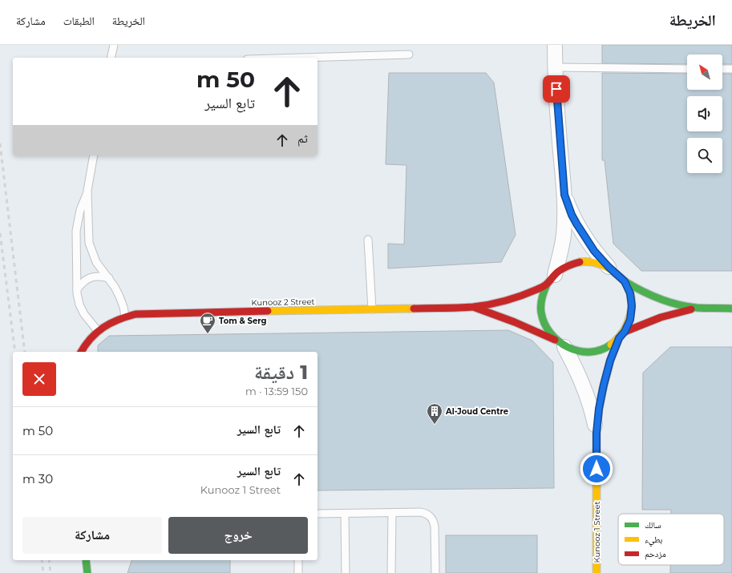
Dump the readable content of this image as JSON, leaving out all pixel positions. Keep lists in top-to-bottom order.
{
  "streets": {
    "street": ["Kunooz 2 Street", "Kunooz 1 Street"]
  },
  "crossings": [
    ["Kunooz 2 Street", "Kunooz 1 Street"]
  ],
  "places": {
    "cafe": ["Tom & Serg"],
    "building": ["Al-Joud Centre"]
  },
  "legend": ["سالك", "بطيء", "مزدحم"],
  "north": "top left",
  "page": {
    "header": "الخريطة",
    "nav": ["الخريطة", "الطبقات", "مشاركة"],
    "turn": ["50 m", "تابع السير"],
    "then": "ثم",
    "heading": ["1 دقيقة", "150 m · 13:59"],
    "list": [
      {
        "name": "تابع السير",
        "value": "50 m"
      },
      {
        "name": "تابع السير",
        "note": "Kunooz 1 Street",
        "value": "30 m"
      }
    ],
    "buttons": ["خروج", "مشاركة"]
  }
}
